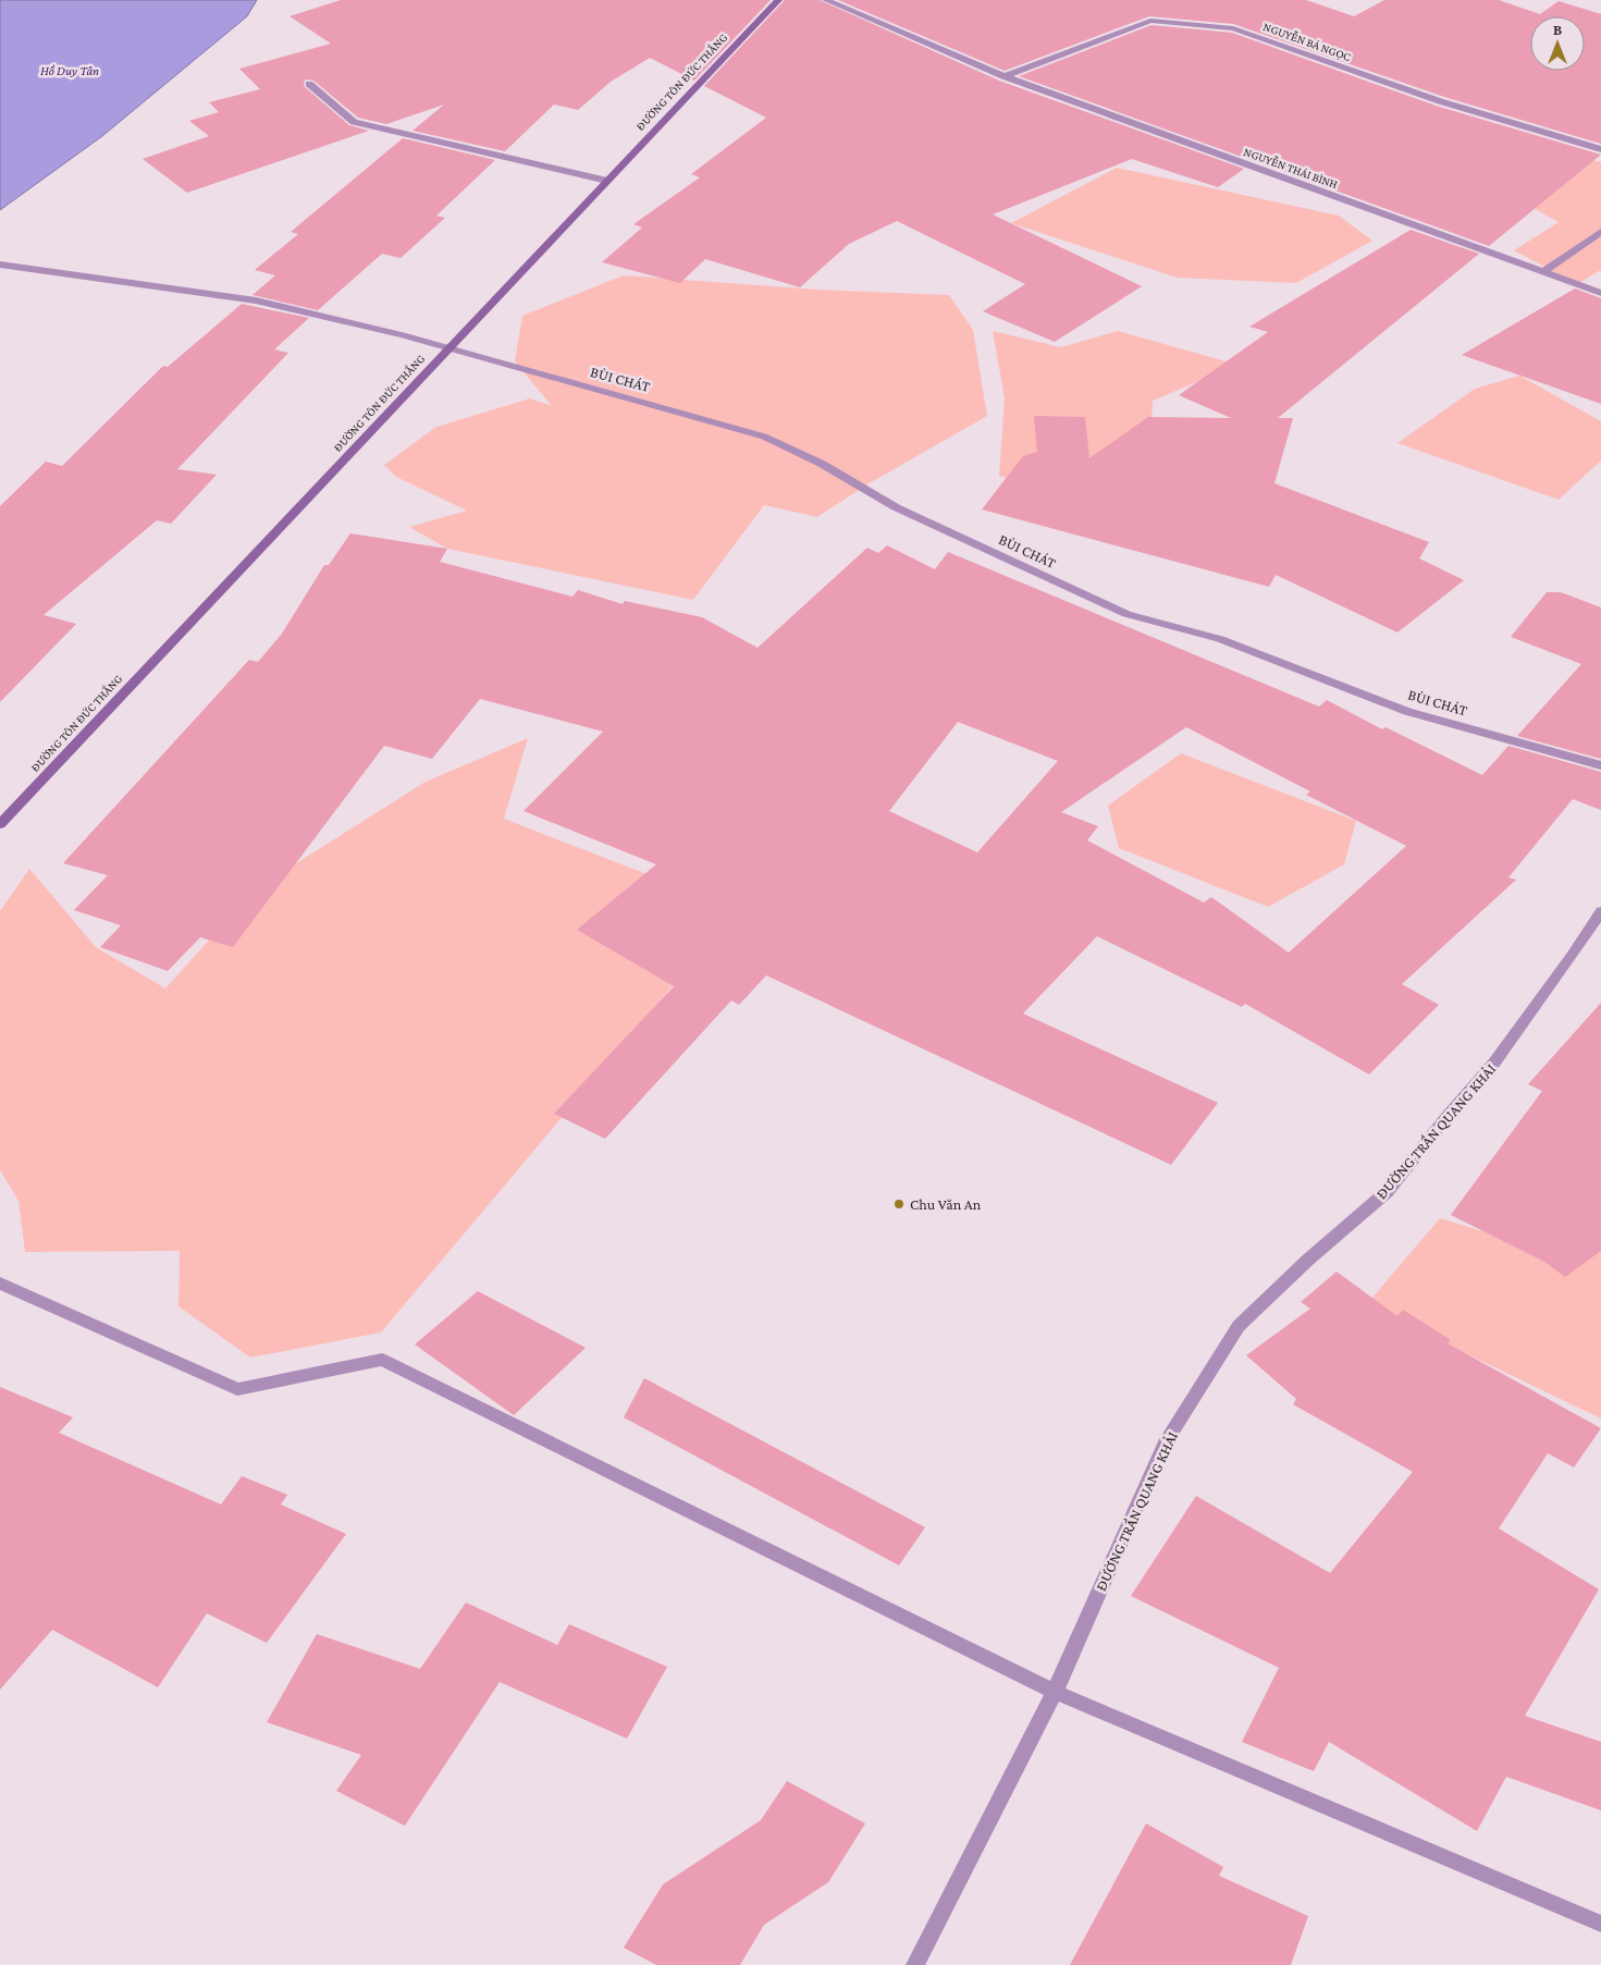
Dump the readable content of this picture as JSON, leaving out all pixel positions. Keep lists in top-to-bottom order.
{
  "streets": {
    "street": [
      "NGUYỄN BÁ NGỌC",
      "ĐƯỜNG TÔN ĐỨC THẮNG",
      "NGUYỄN THÁI BÌNH",
      "BÙI CHÁT",
      "ĐƯỜNG TRẦN QUANG KHẢI"
    ]
  },
  "crossings": [
    ["NGUYỄN BÁ NGỌC", "NGUYỄN THÁI BÌNH"],
    ["ĐƯỜNG TÔN ĐỨC THẮNG", "BÙI CHÁT"]
  ],
  "water": ["Hồ Duy Tân"],
  "places": ["Chu Văn An"],
  "north": "top"
}
